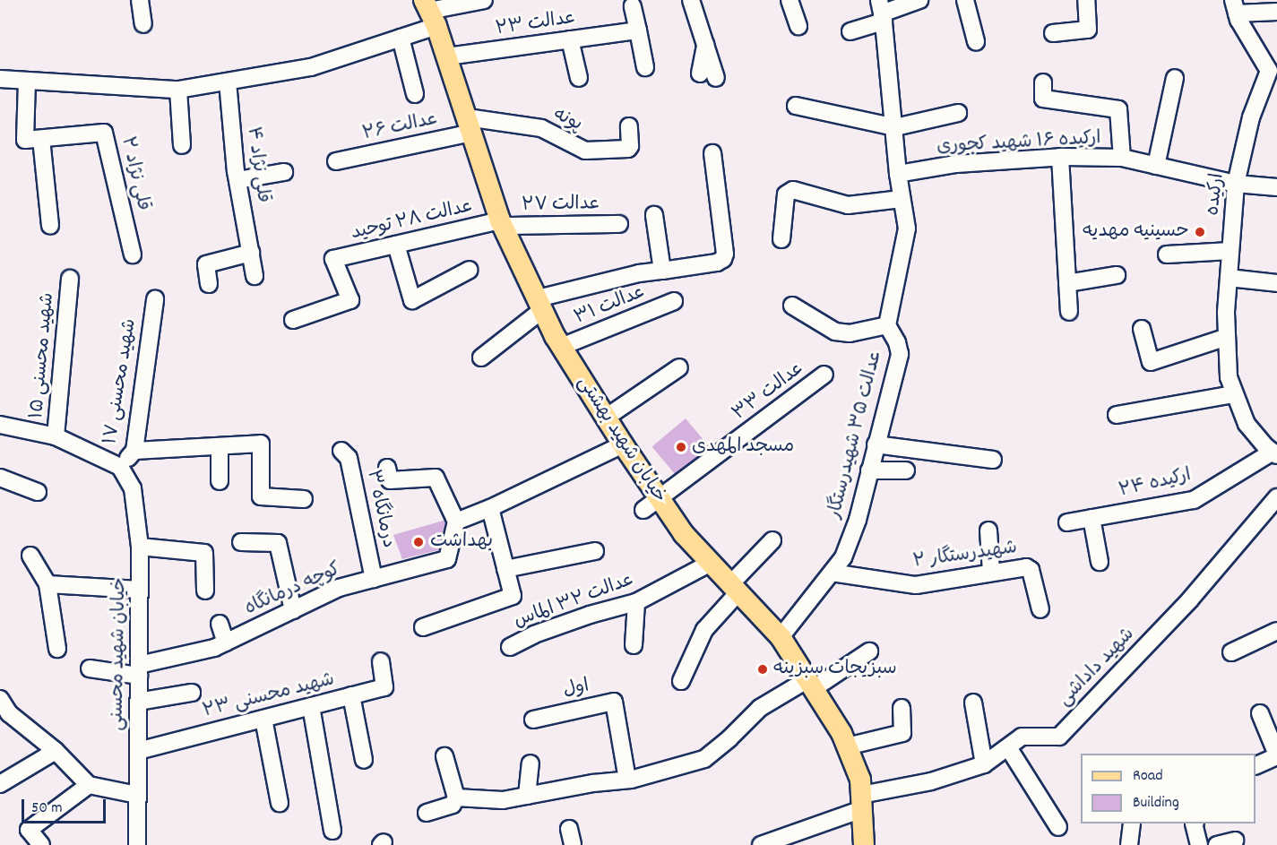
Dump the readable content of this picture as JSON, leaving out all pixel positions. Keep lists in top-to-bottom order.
{
  "streets": {
    "main road": ["خیابان شهید بهشتی"],
    "street": [
      "عدالت ۲۳",
      "پونه",
      "عدالت ۲۶",
      "ارکیده ۱۶ شهید کجوری",
      "قلی نژاد ۴",
      "قلی نژاد ۲",
      "ارکیده",
      "عدالت ۲۷",
      "عدالت ۲۸ توحید",
      "عدالت ۳۱",
      "شهید محسنی ۱۵",
      "شهید محسنی ۱۷",
      "عدالت ۳۳",
      "عدالت ۳۵ شهیدرستگار",
      "ارکیده ۲۴",
      "درمانگاه ۳",
      "شهیدرستگار ۲",
      "کوچه درمانگاه",
      "عدالت ۳۲ الماس",
      "خیابان شهید محسنی",
      "شهید داداشی",
      "اول",
      "شهید محسنی ۲۳"
    ]
  },
  "crossings": [
    ["عدالت ۲۳", "خیابان شهید بهشتی"],
    ["پونه", "عدالت ۲۶"],
    ["پونه", "خیابان شهید بهشتی"],
    ["عدالت ۲۶", "خیابان شهید بهشتی"],
    ["ارکیده ۱۶ شهید کجوری", "ارکیده"],
    ["ارکیده ۱۶ شهید کجوری", "عدالت ۳۵ شهیدرستگار"],
    ["ارکیده", "ارکیده ۲۴"],
    ["عدالت ۲۷", "عدالت ۲۸ توحید"],
    ["عدالت ۲۷", "خیابان شهید بهشتی"],
    ["عدالت ۲۸ توحید", "خیابان شهید بهشتی"],
    ["عدالت ۳۱", "خیابان شهید بهشتی"],
    ["شهید محسنی ۱۷", "خیابان شهید محسنی"],
    ["عدالت ۳۳", "خیابان شهید بهشتی"],
    ["عدالت ۳۵ شهیدرستگار", "خیابان شهید بهشتی"],
    ["عدالت ۳۵ شهیدرستگار", "شهیدرستگار ۲"],
    ["خیابان شهید بهشتی", "عدالت ۳۲ الماس"],
    ["درمانگاه ۳", "کوچه درمانگاه"],
    ["کوچه درمانگاه", "خیابان شهید محسنی"],
    ["خیابان شهید محسنی", "شهید محسنی ۲۳"]
  ],
  "places": [
    "حسینیه مهدیه",
    "مسجد المهدی",
    "بهداشت",
    "سبزیجات سبزینه"
  ],
  "legend": ["Road", "Building"],
  "scale_bar": "50 m"
}
